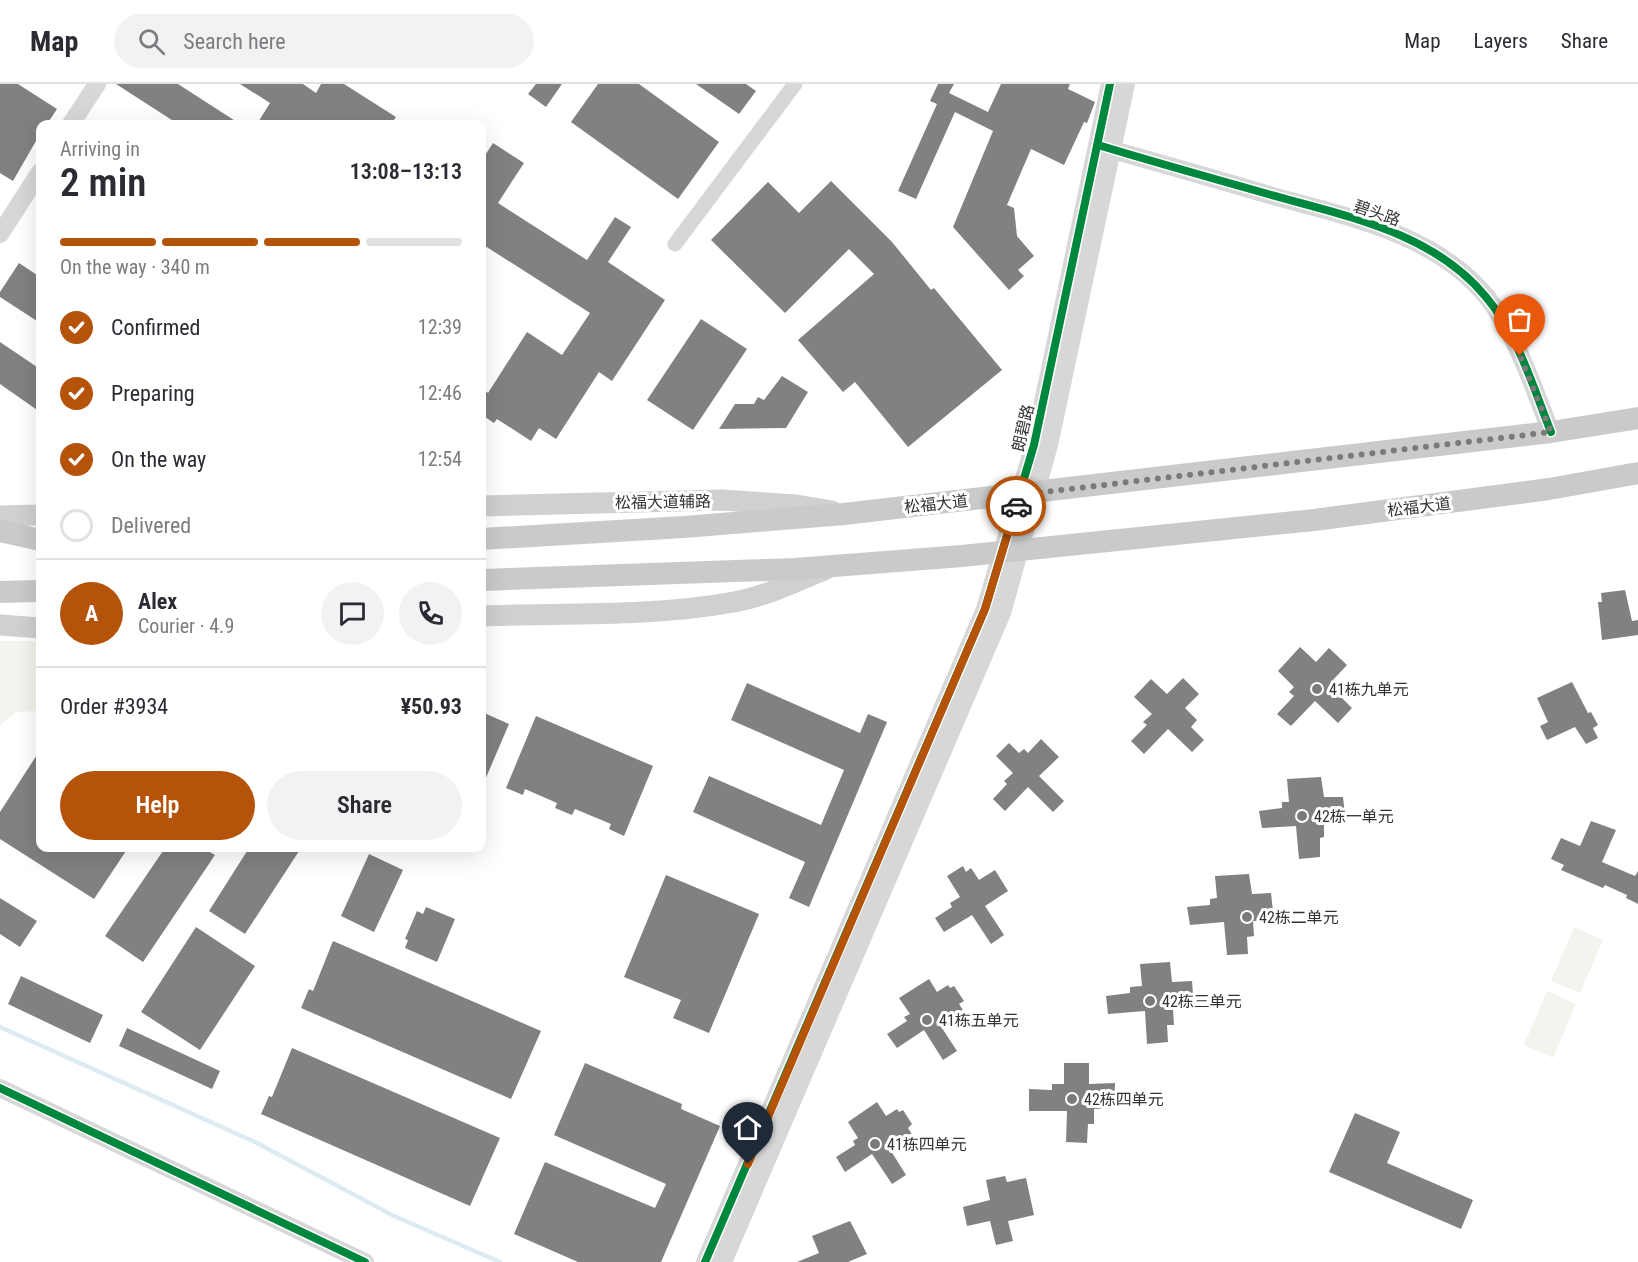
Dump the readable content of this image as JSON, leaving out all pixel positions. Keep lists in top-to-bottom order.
{
  "streets": {
    "main road": ["松福大道辅路", "松福大道"],
    "street": ["碧头路", "朗碧路"]
  },
  "crossings": [
    ["碧头路", "朗碧路"],
    ["碧头路", "松福大道"],
    ["朗碧路", "松福大道"],
    ["松福大道辅路", "松福大道"]
  ],
  "places": [
    "41栋九单元",
    "42栋一单元",
    "42栋二单元",
    "42栋三单元",
    "41栋五单元",
    "42栋四单元",
    "41栋四单元"
  ],
  "page": {
    "header": "Map",
    "search": "Search here",
    "nav": ["Map", "Layers", "Share"],
    "heading": ["2 min", "Arriving in", "13:08–13:13"],
    "panel": [
      "Alex",
      "Courier · 4.9",
      "Order #3934",
      "¥50.93"
    ],
    "bar": "On the way · 340 m",
    "list": [
      ["Confirmed", "12:39"],
      ["Preparing", "12:46"],
      ["On the way", "12:54"],
      "Delivered"
    ],
    "round": "A",
    "buttons": ["Help", "Share"]
  }
}
